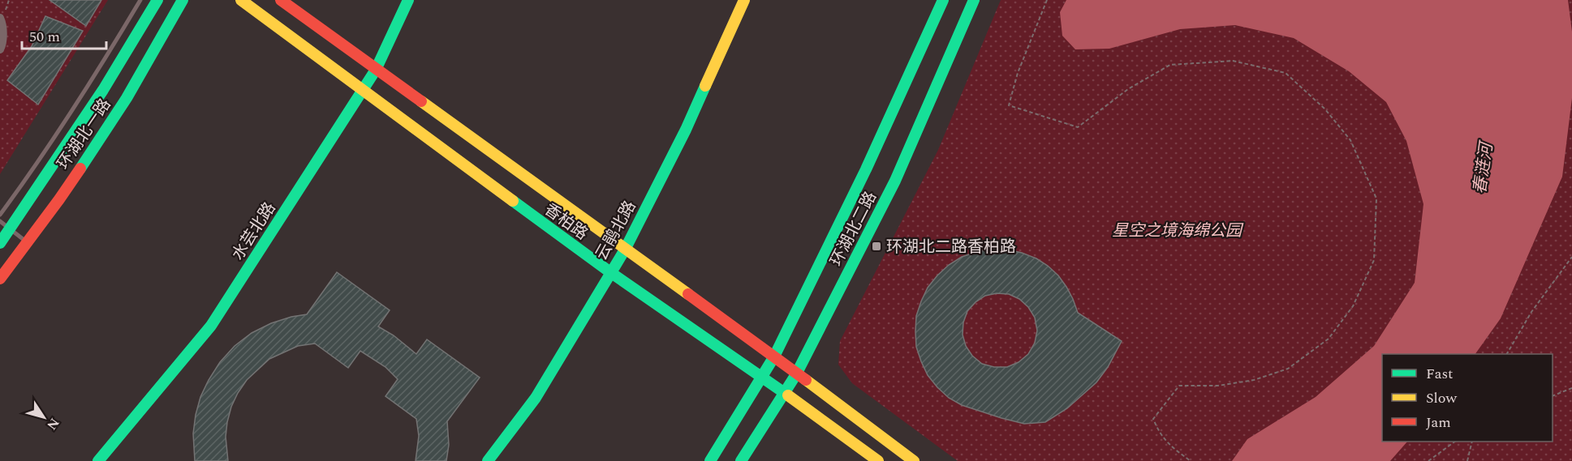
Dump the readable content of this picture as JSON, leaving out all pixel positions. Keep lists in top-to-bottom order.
{
  "streets": {
    "main road": [
      "环湖北一路",
      "香柏路",
      "环湖北二路",
      "云鹃北路",
      "水芸北路"
    ]
  },
  "crossings": [
    ["香柏路", "环湖北二路"],
    ["香柏路", "云鹃北路"],
    ["香柏路", "水芸北路"]
  ],
  "water": ["春涟河"],
  "parks": ["星空之境海绵公园"],
  "places": {
    "transit": ["环湖北二路香柏路"]
  },
  "legend": ["Fast", "Slow", "Jam"],
  "scale_bar": "50 m",
  "north": "bottom right"
}
